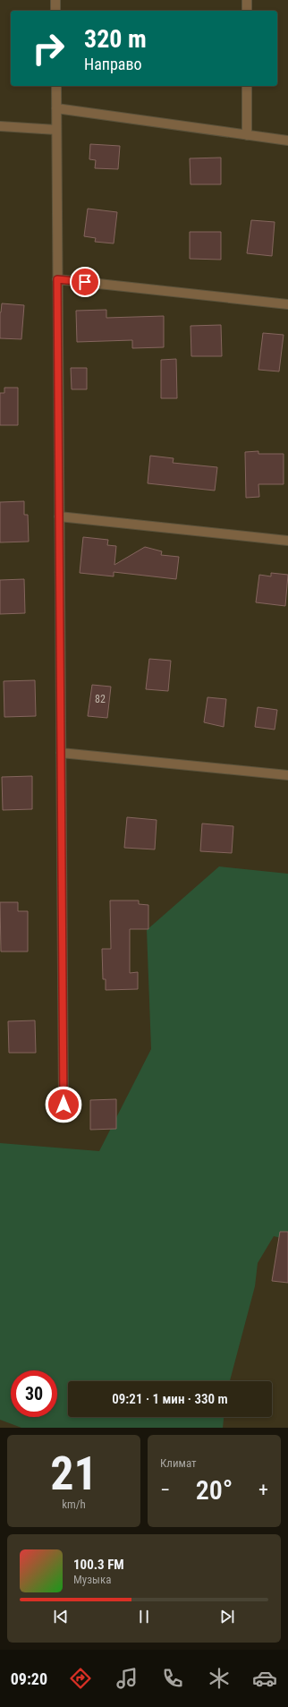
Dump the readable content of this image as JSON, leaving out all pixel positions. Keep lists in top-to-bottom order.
{
  "house_numbers": ["82"],
  "page": {
    "turn": ["320 m", "Направо"],
    "limit": "30",
    "trip": "09:21 · 1 мин · 330 m",
    "tile": [
      ["21", "km/h"],
      "Климат"
    ],
    "heat": ["−", "20°", "+"],
    "song": ["100.3 FM", "Музыка"],
    "tabs": "09:20"
  }
}
